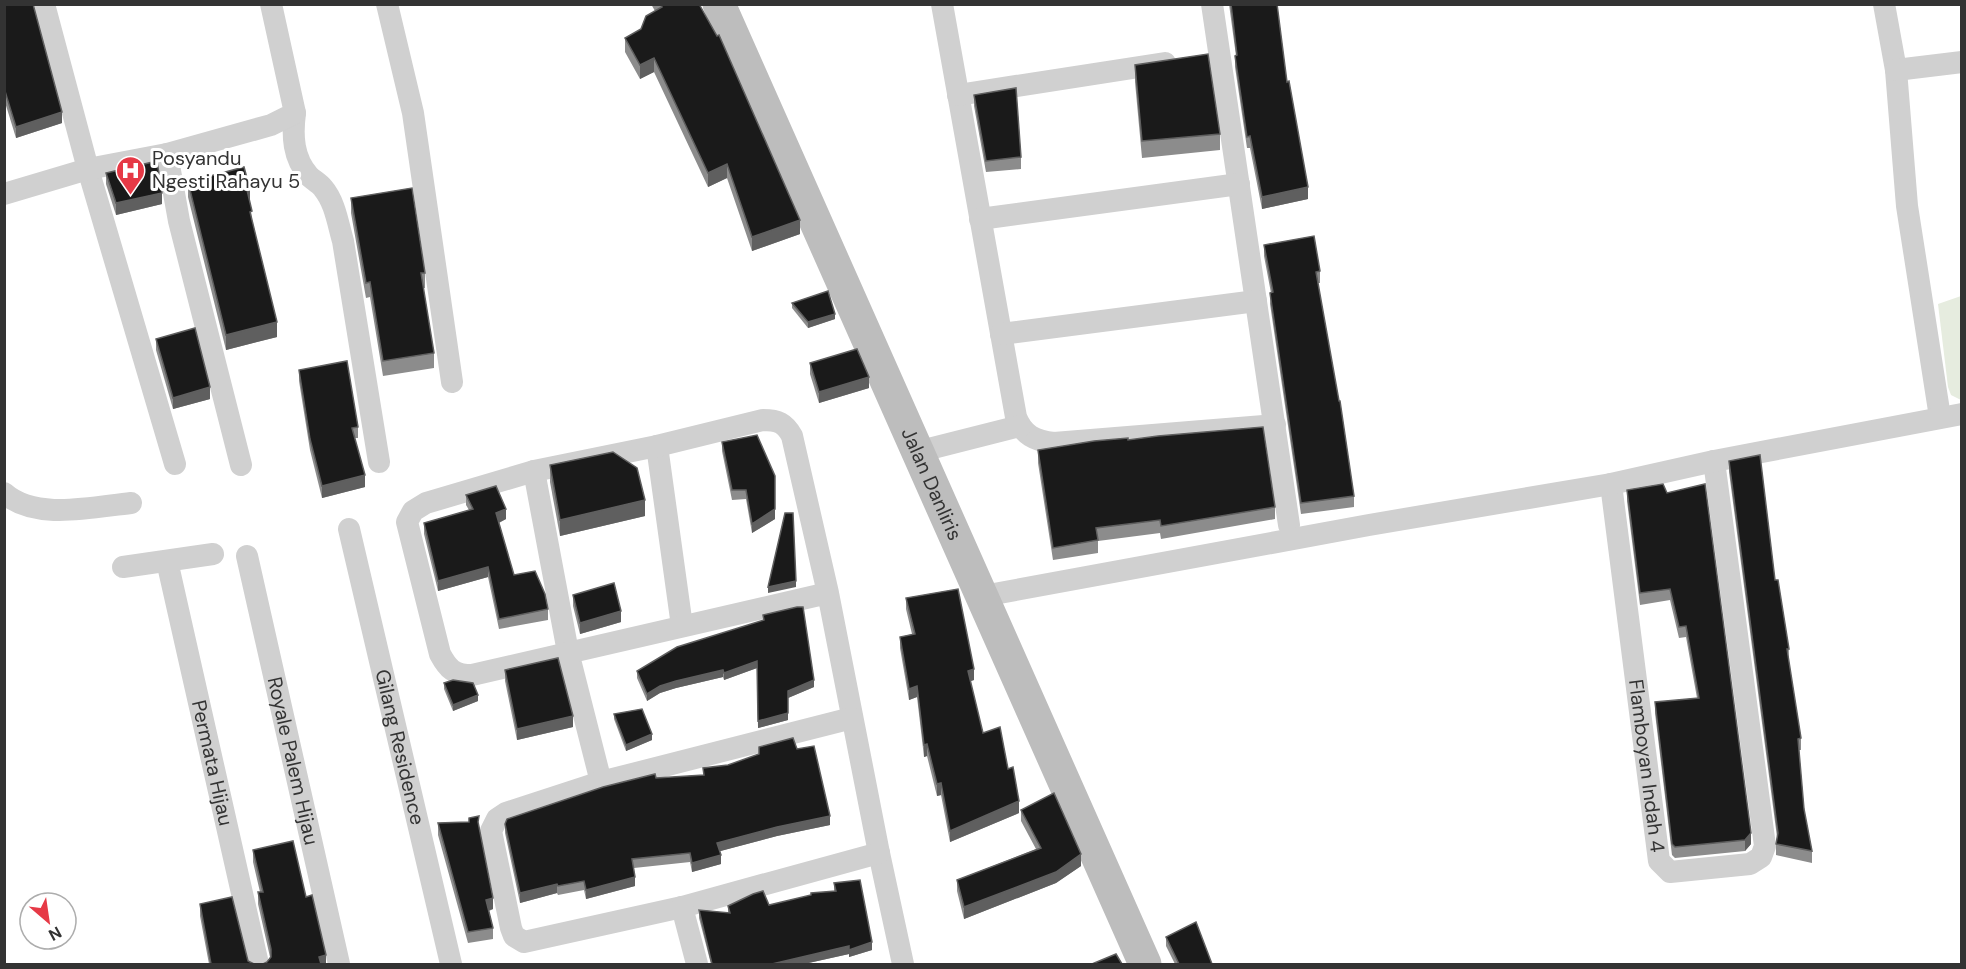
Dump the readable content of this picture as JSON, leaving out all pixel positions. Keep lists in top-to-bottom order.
{
  "streets": {
    "street": [
      "Jalan Danliris",
      "Gilang Residence",
      "Royale Palem Hijau",
      "Permata Hijau",
      "Flamboyan Indah 4"
    ]
  },
  "places": {
    "hospital": ["Posyandu Ngesti Rahayu 5"]
  },
  "north": "bottom right"
}
